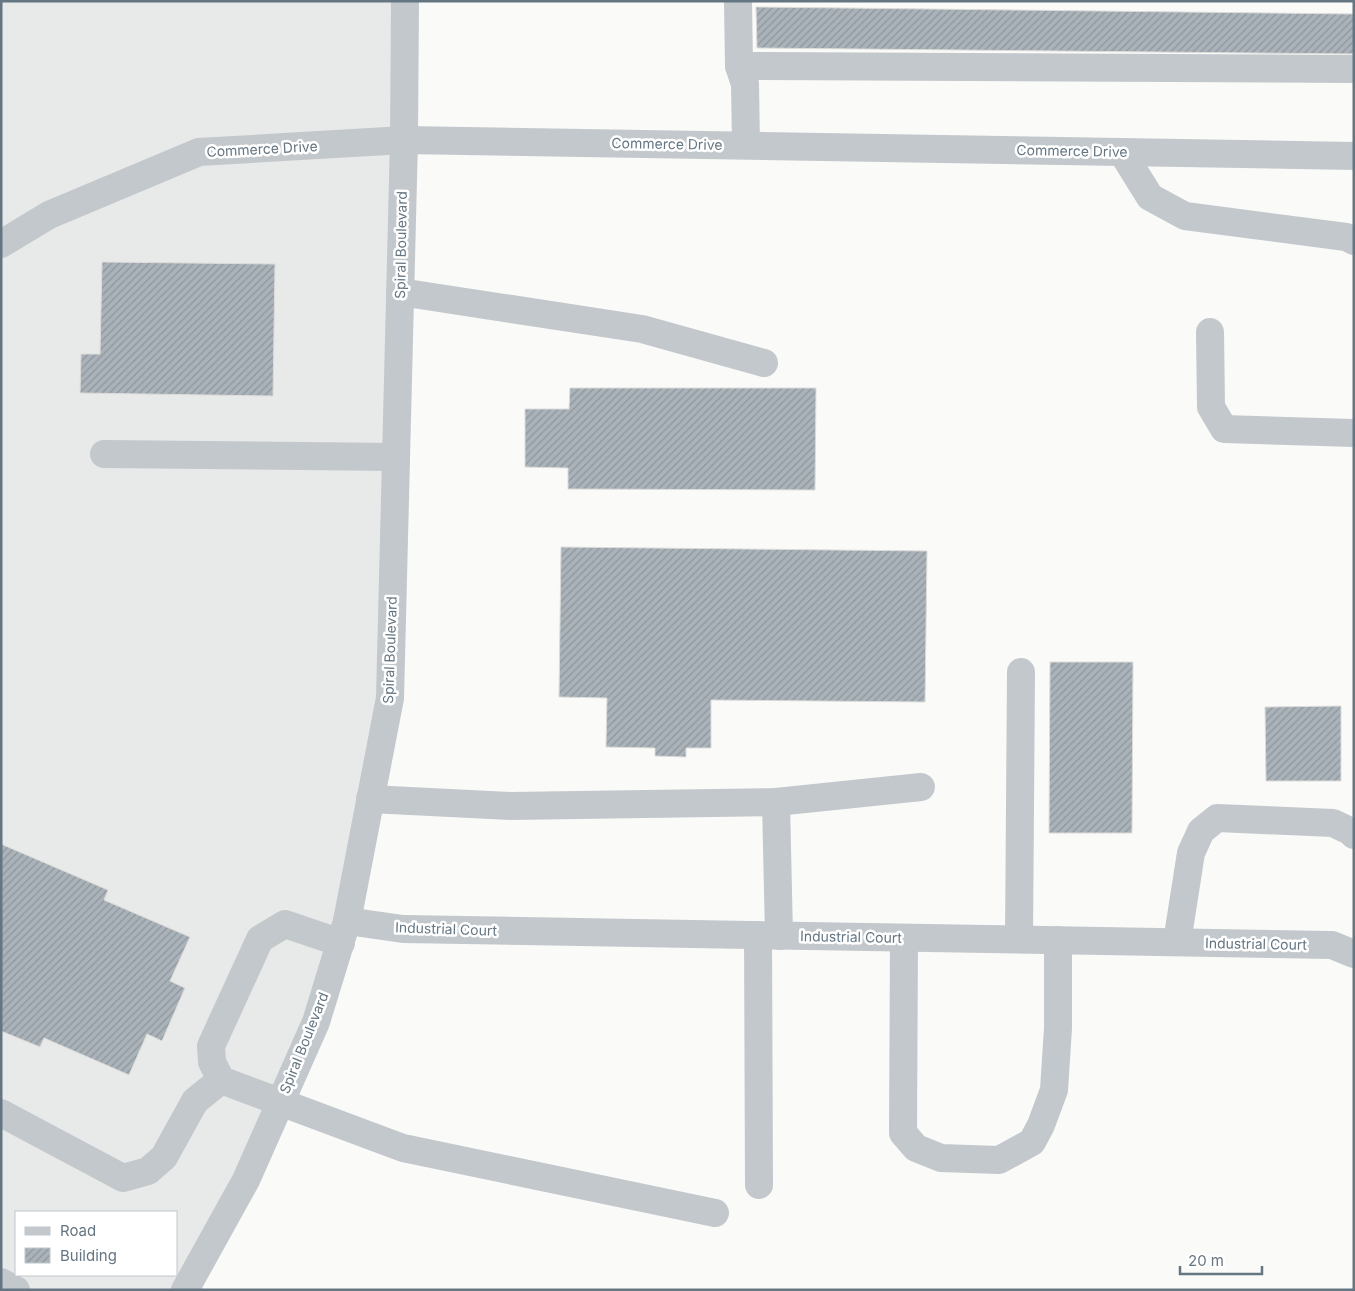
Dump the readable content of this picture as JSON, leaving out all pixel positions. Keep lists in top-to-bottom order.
{
  "streets": {
    "street": ["Commerce Drive", "Spiral Boulevard", "Industrial Court"]
  },
  "crossings": [
    ["Commerce Drive", "Spiral Boulevard"],
    ["Spiral Boulevard", "Industrial Court"]
  ],
  "legend": ["Road", "Building"],
  "scale_bar": "20 m"
}
